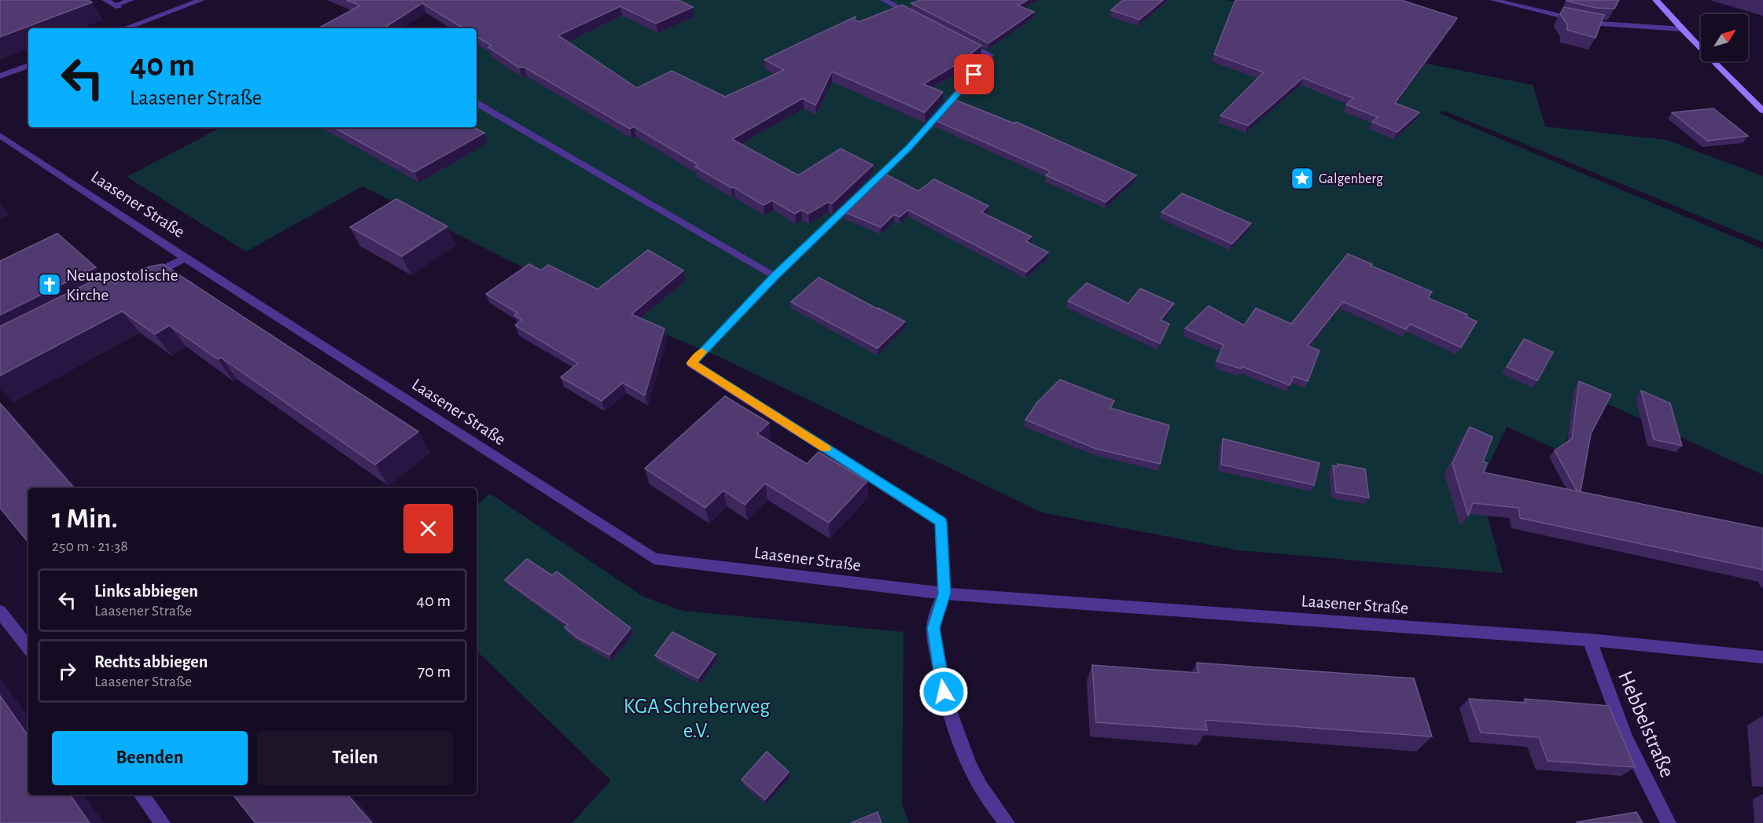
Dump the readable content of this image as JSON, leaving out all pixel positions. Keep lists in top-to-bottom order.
{
  "streets": {
    "street": ["Laasener Straße", "Hebbelstraße"]
  },
  "crossings": [
    ["Laasener Straße", "Hebbelstraße"]
  ],
  "parks": ["KGA Schreberweg e.V."],
  "places": {
    "place": ["Galgenberg"],
    "church": ["Neuapostolische Kirche"]
  },
  "north": "top right",
  "page": {
    "turn": ["40 m", "Laasener Straße"],
    "heading": ["1 Min.", "250 m · 21:38"],
    "list": [
      {
        "name": "Links abbiegen",
        "note": "Laasener Straße",
        "value": "40 m"
      },
      {
        "name": "Rechts abbiegen",
        "note": "Laasener Straße",
        "value": "70 m"
      }
    ],
    "buttons": ["Beenden", "Teilen"]
  }
}
